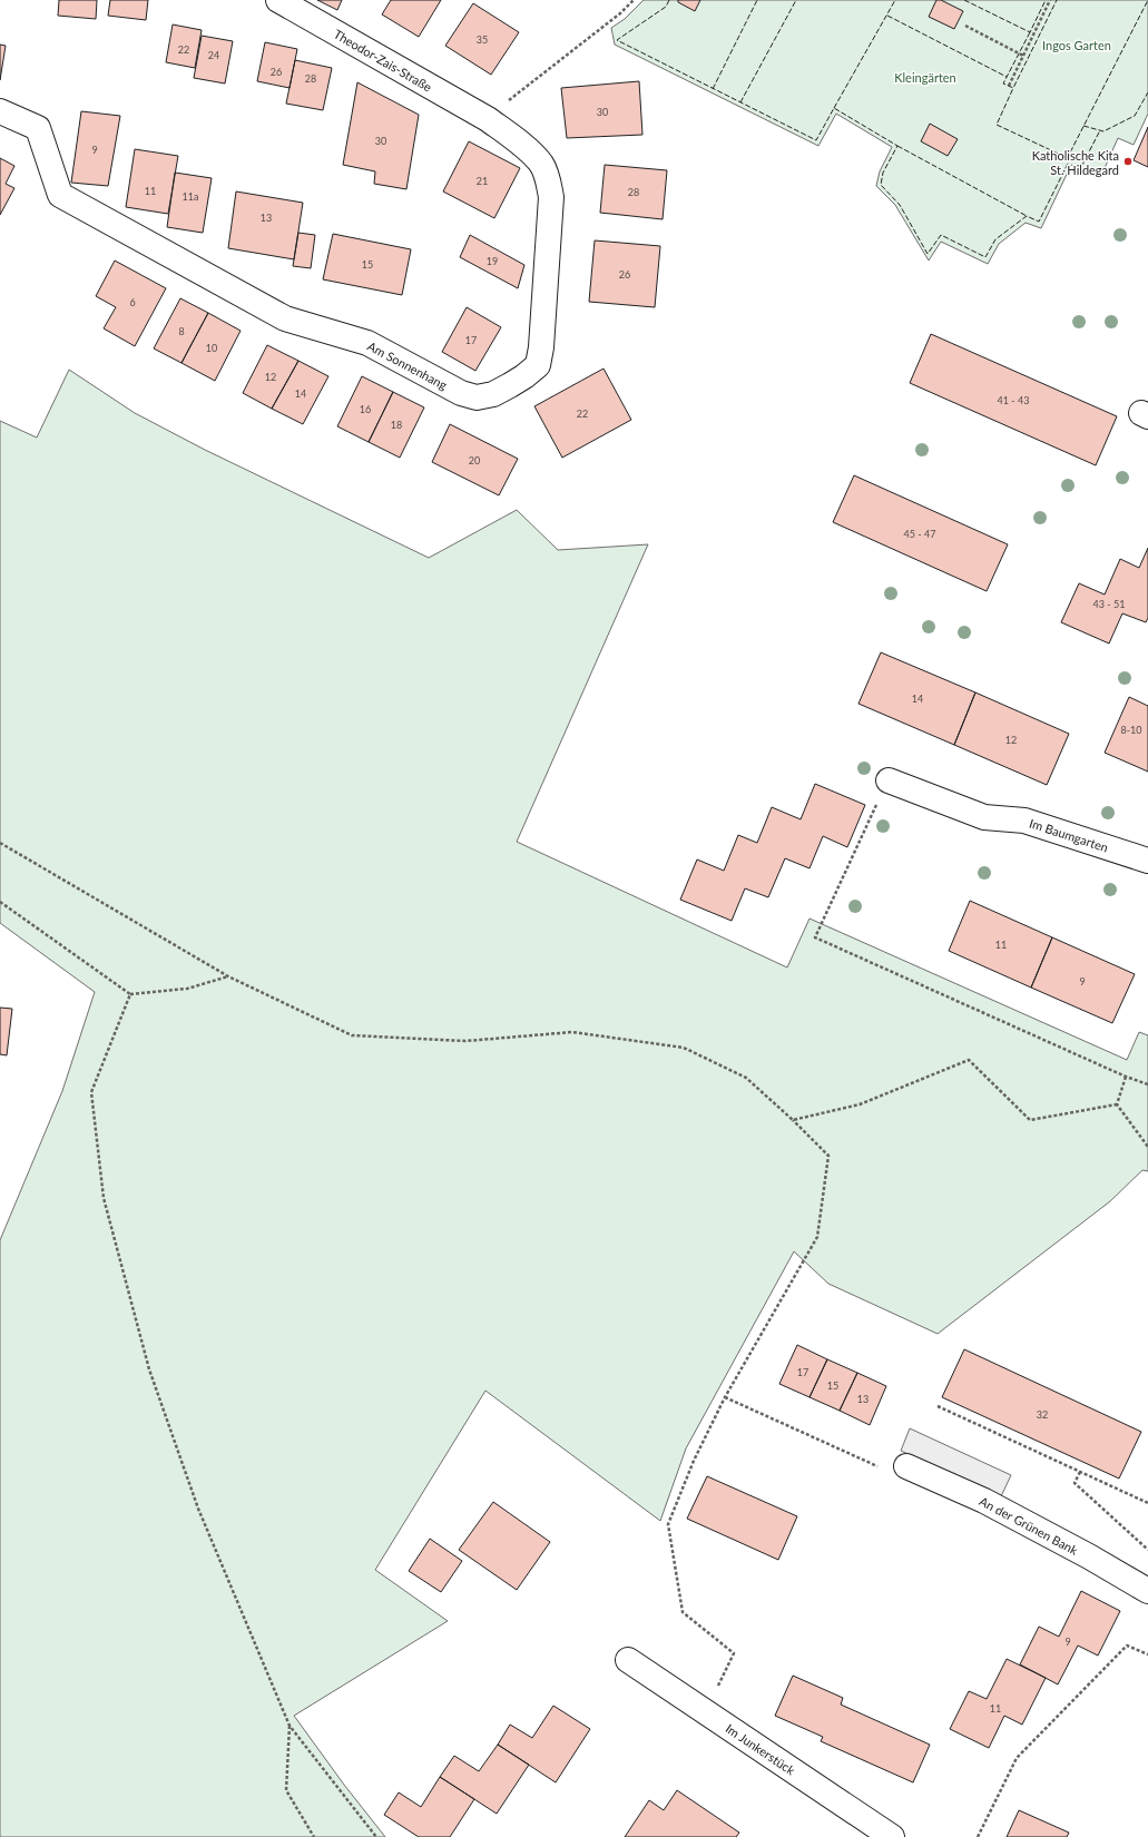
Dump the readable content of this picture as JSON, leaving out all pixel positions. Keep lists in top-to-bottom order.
{
  "streets": {
    "street": [
      "Theodor-Zais-Straße",
      "Am Sonnenhang",
      "Im Baumgarten",
      "An der Grünen Bank",
      "Im Junkerstück"
    ]
  },
  "crossings": [
    ["Theodor-Zais-Straße", "Am Sonnenhang"]
  ],
  "parks": ["Ingos Garten", "Kleingärten"],
  "places": ["Katholische Kita St. Hildegard"],
  "house_numbers": [
    "35",
    "22",
    "24",
    "26",
    "28",
    "30",
    "30",
    "9",
    "21",
    "11",
    "28",
    "11a",
    "13",
    "19",
    "15",
    "26",
    "6",
    "8",
    "17",
    "10",
    "12",
    "14",
    "41 - 43",
    "16",
    "22",
    "18",
    "20",
    "45 - 47",
    "43 - 51",
    "14",
    "8-10",
    "12",
    "11",
    "9",
    "17",
    "15",
    "13",
    "32",
    "9",
    "11"
  ]
}
